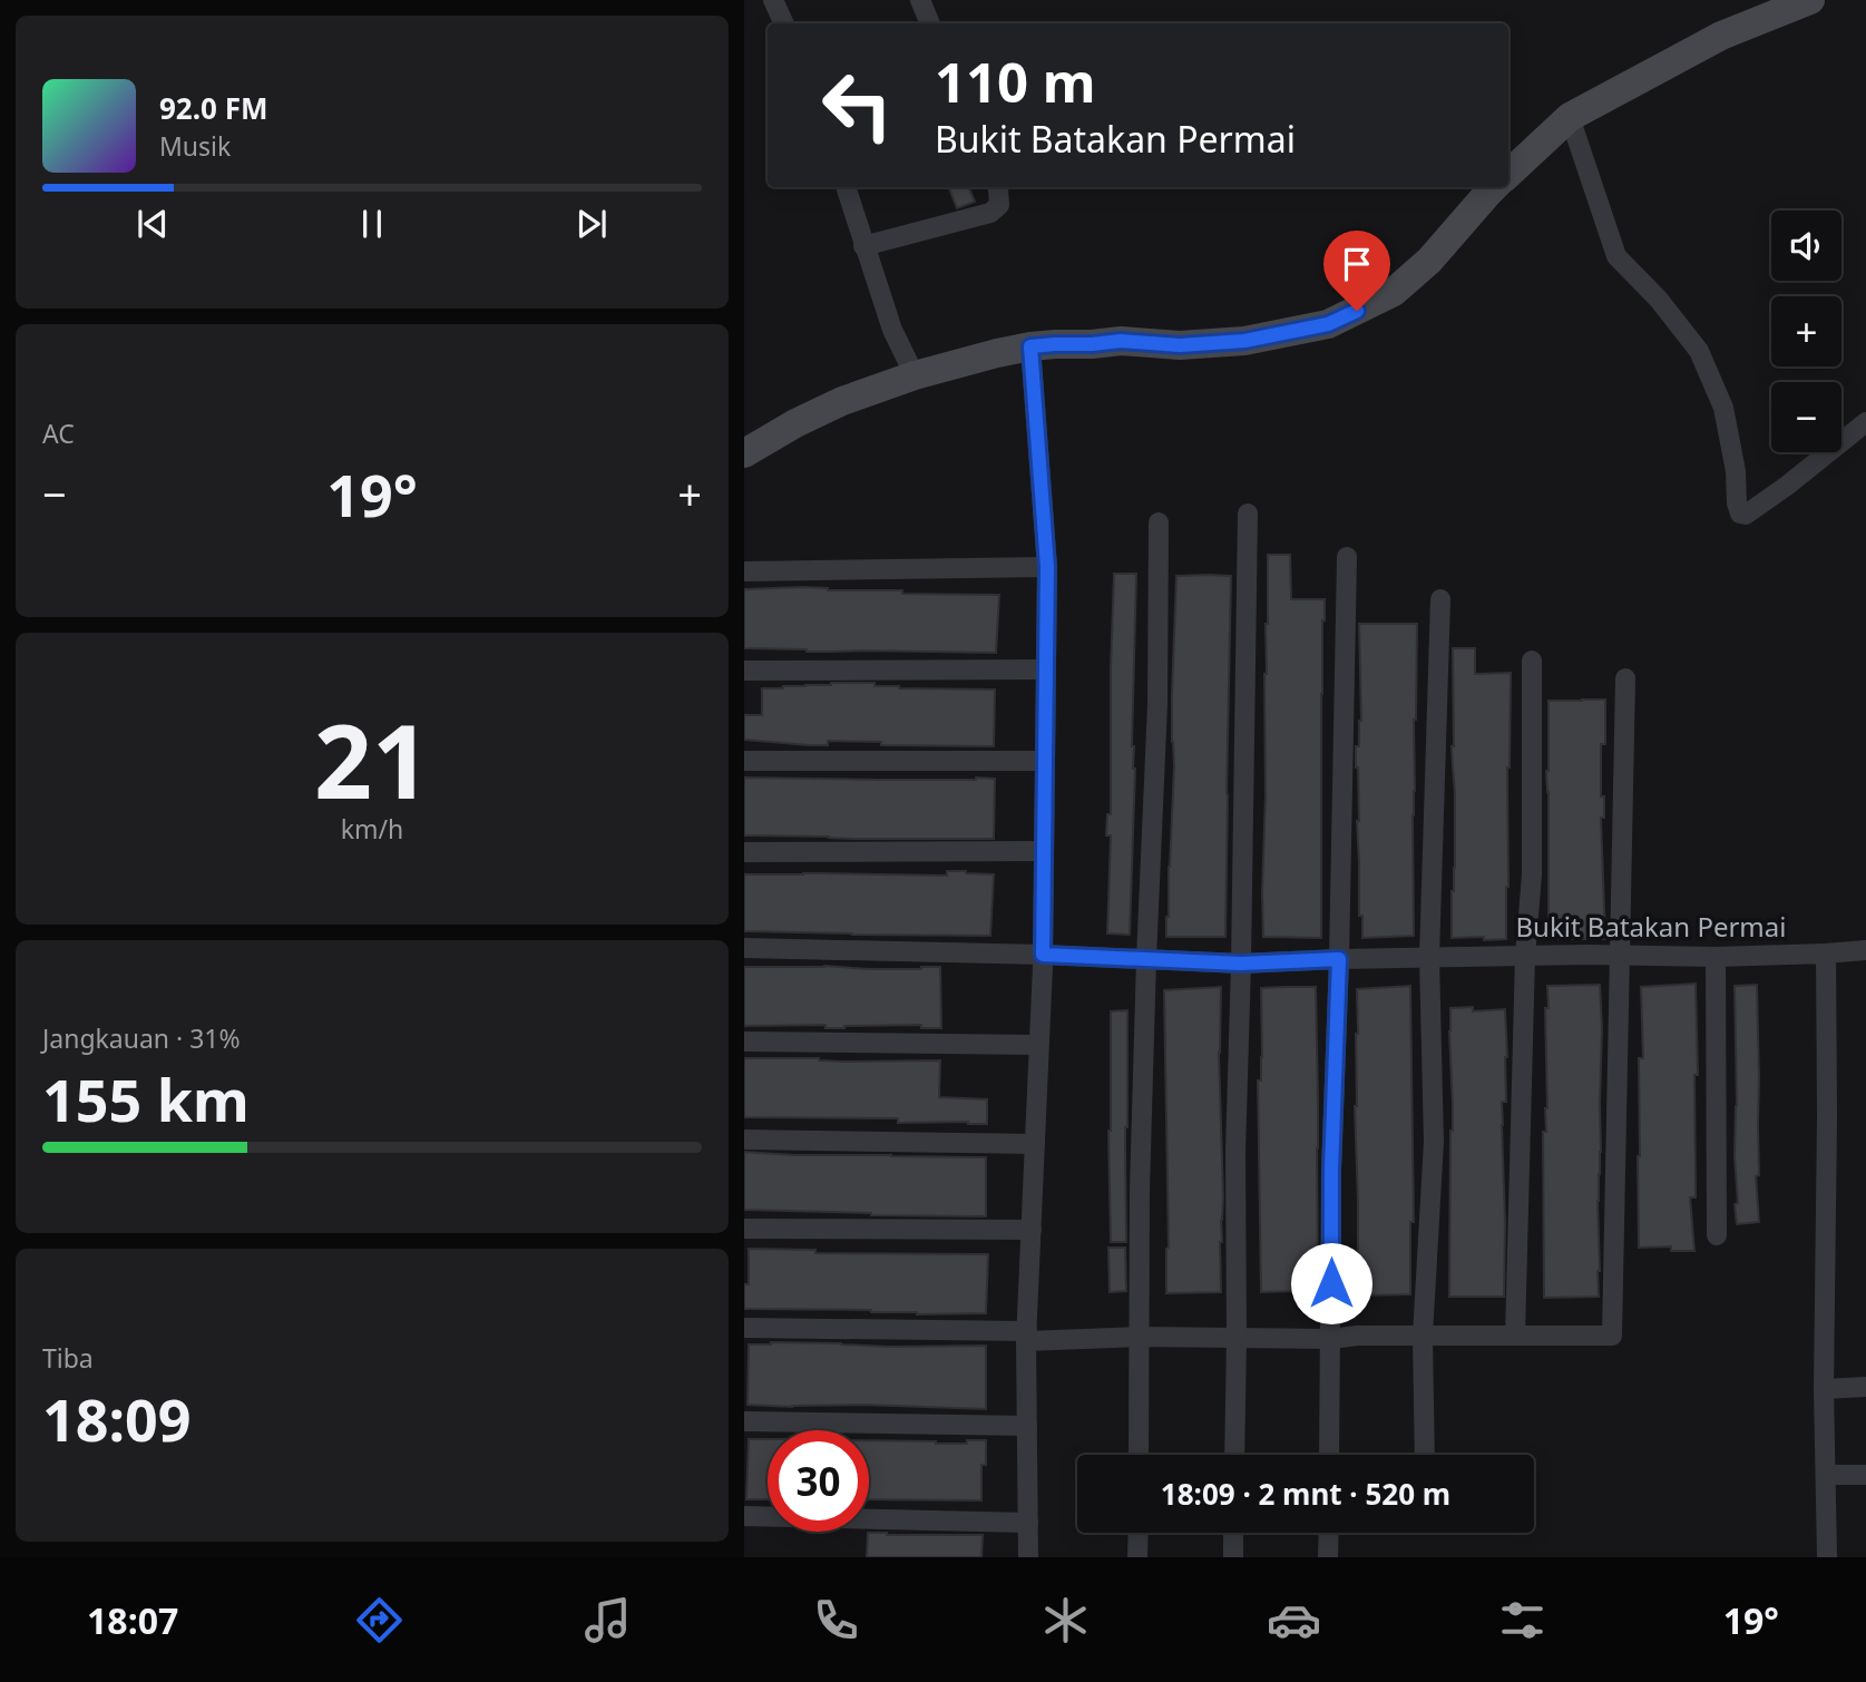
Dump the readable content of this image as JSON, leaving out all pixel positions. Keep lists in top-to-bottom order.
{
  "streets": {
    "street": ["Bukit Batakan Permai"]
  },
  "page": {
    "turn": ["110 m", "Bukit Batakan Permai"],
    "song": ["92.0 FM", "Musik"],
    "map_buttons": ["+", "−"],
    "tile": [
      "AC",
      ["21", "km/h"],
      ["Jangkauan · 31%", "155 km"],
      ["Tiba", "18:09"]
    ],
    "heat": ["−", "19°", "+"],
    "limit": "30",
    "trip": "18:09 · 2 mnt · 520 m",
    "tabs": ["18:07", "19°"]
  }
}
